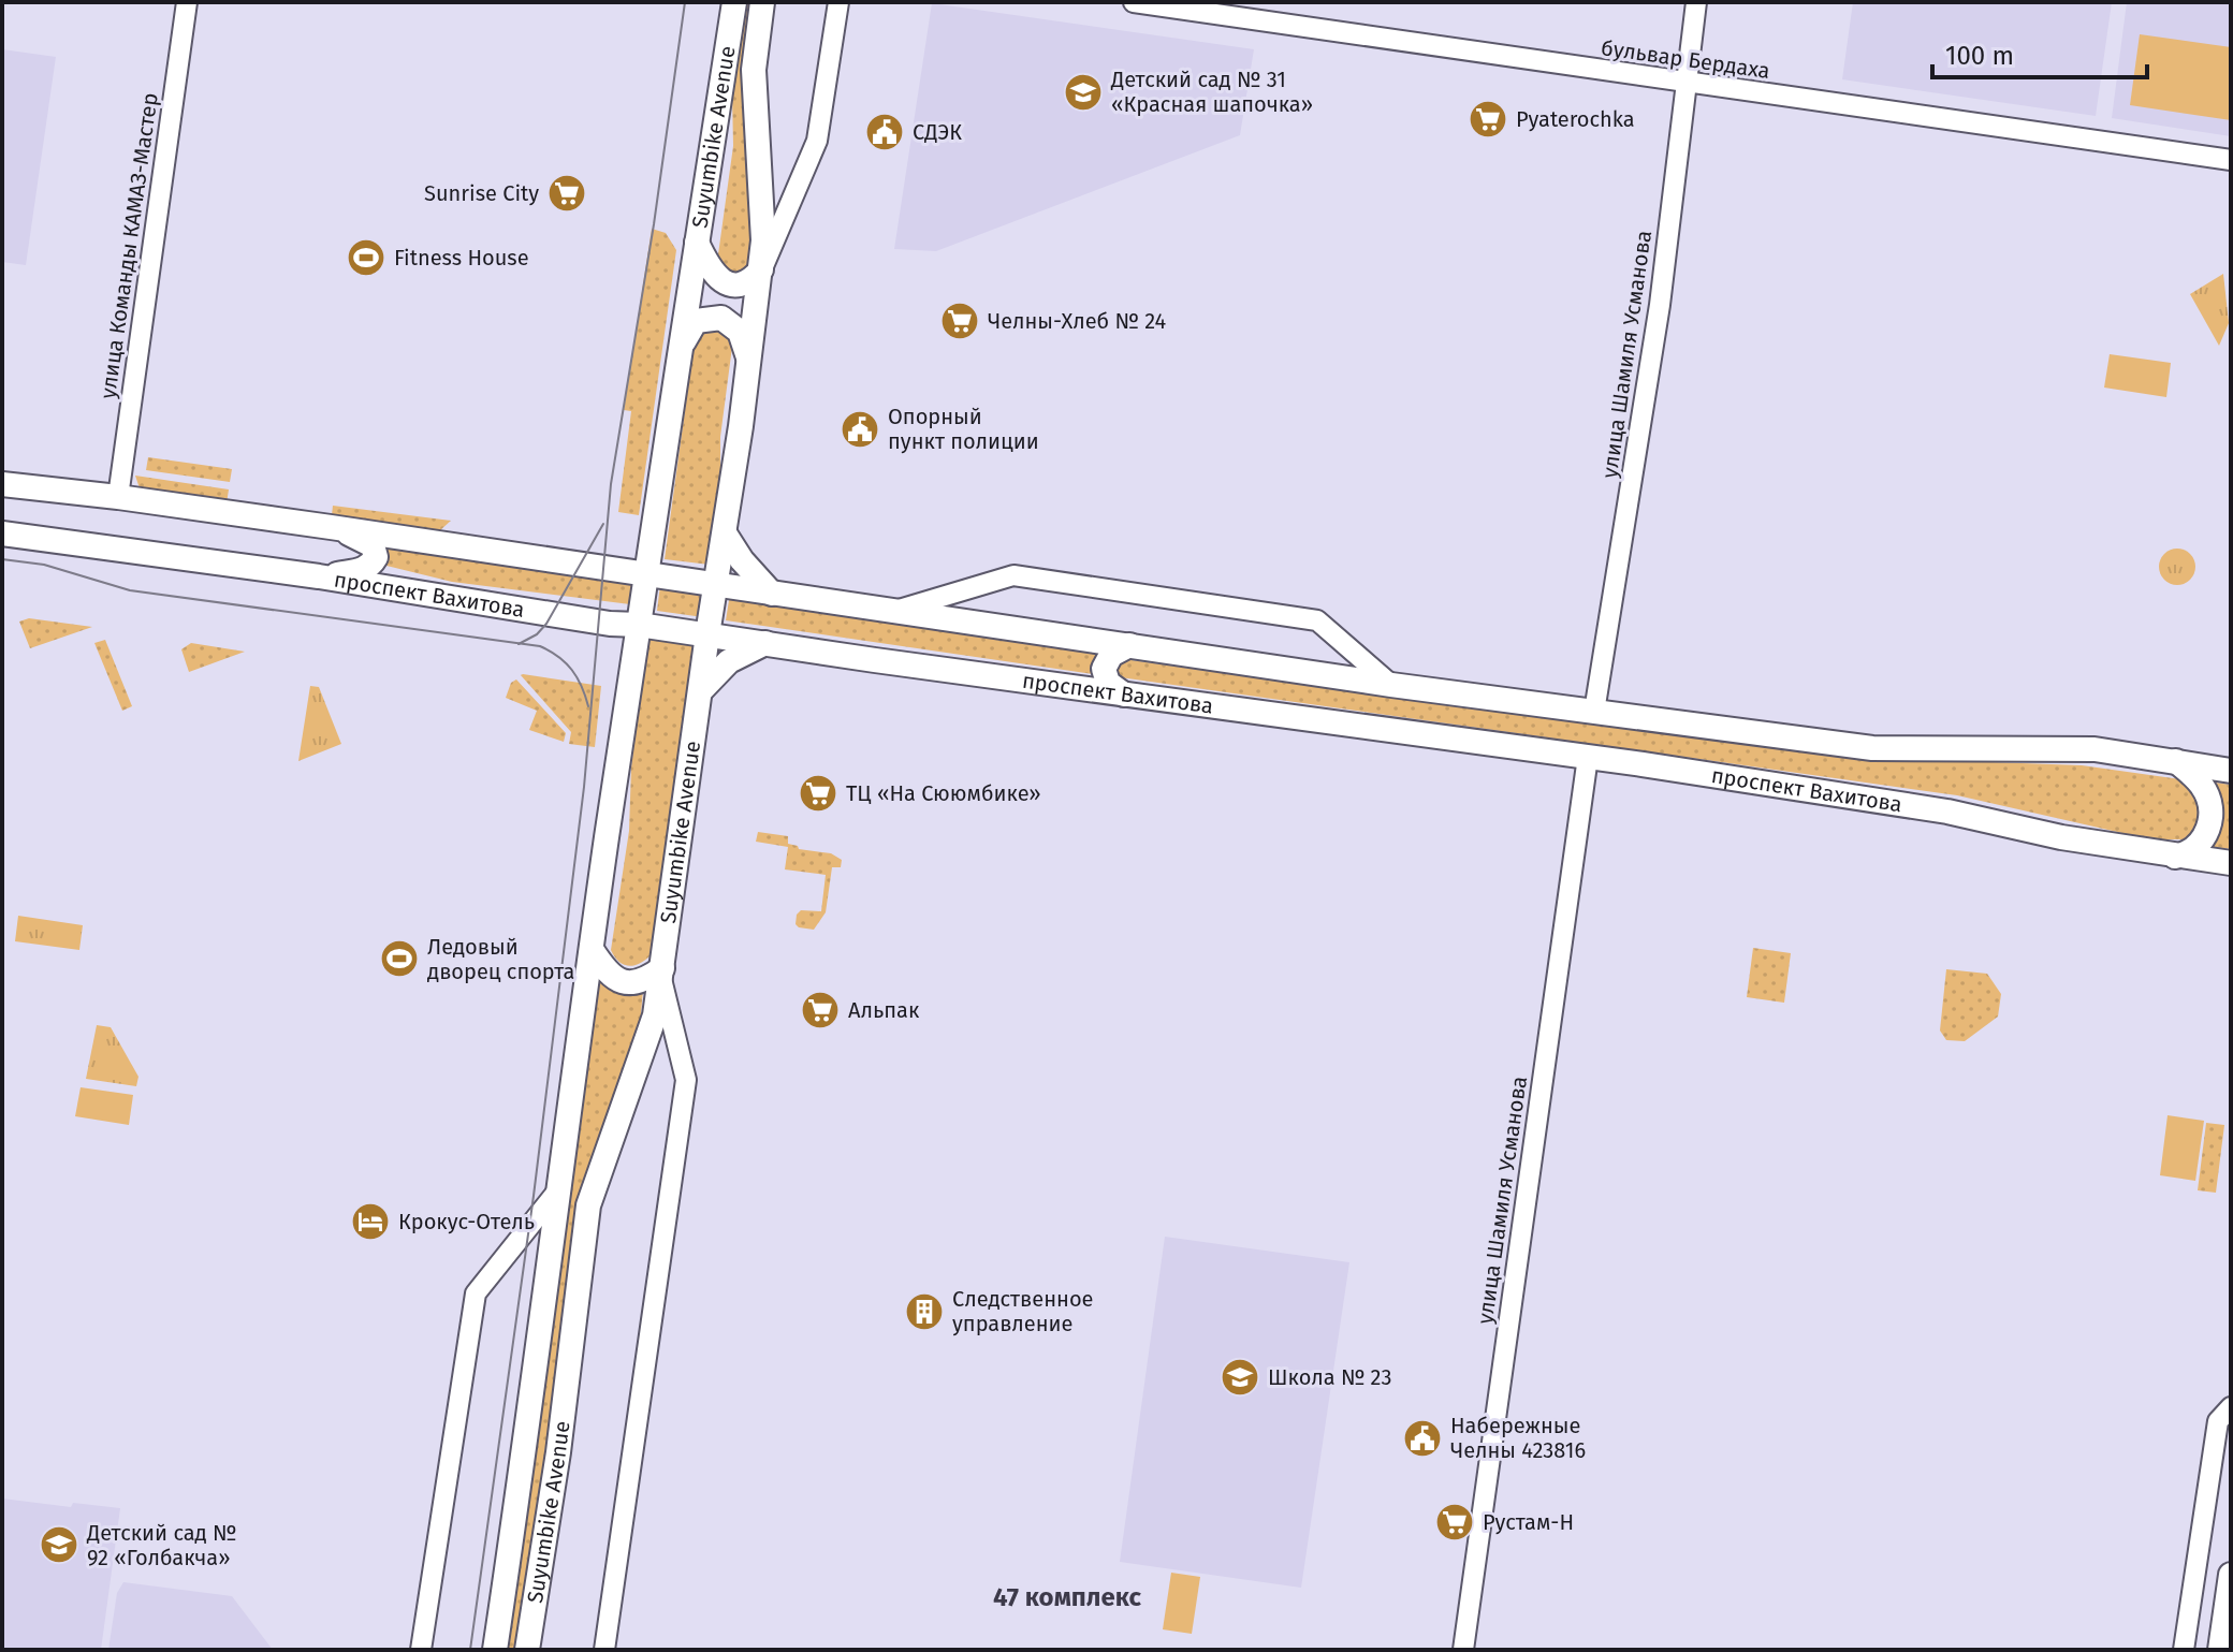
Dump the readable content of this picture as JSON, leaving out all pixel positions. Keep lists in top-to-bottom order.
{
  "streets": {
    "main road": ["Suyumbike Avenue", "проспект Вахитова"],
    "street": ["бульвар Бердаха", "улица Команды КАМАЗ-Мастер", "улица Шамиля Усманова"]
  },
  "crossings": [
    ["бульвар Бердаха", "улица Шамиля Усманова"],
    ["Suyumbike Avenue", "проспект Вахитова"],
    ["улица Шамиля Усманова", "проспект Вахитова"]
  ],
  "districts": ["47 комплекс"],
  "places": {
    "school or university": ["Детский сад № 31 «Красная шапочка»", "Школа № 23", "Детский сад № 92 «Голбакча»"],
    "supermarket": [
      "Pyaterochka",
      "Sunrise City",
      "Челны-Хлеб № 24",
      "ТЦ «На Сююмбике»",
      "Альпак",
      "Рустам-Н"
    ],
    "public building": ["СДЭК", "Опорный пункт полиции", "Набережные Челны 423816"],
    "sports": ["Fitness House", "Ледовый дворец спорта"],
    "hotel": ["Крокус-Отель"],
    "building": ["Следственное управление"]
  },
  "scale_bar": "100 m"
}
